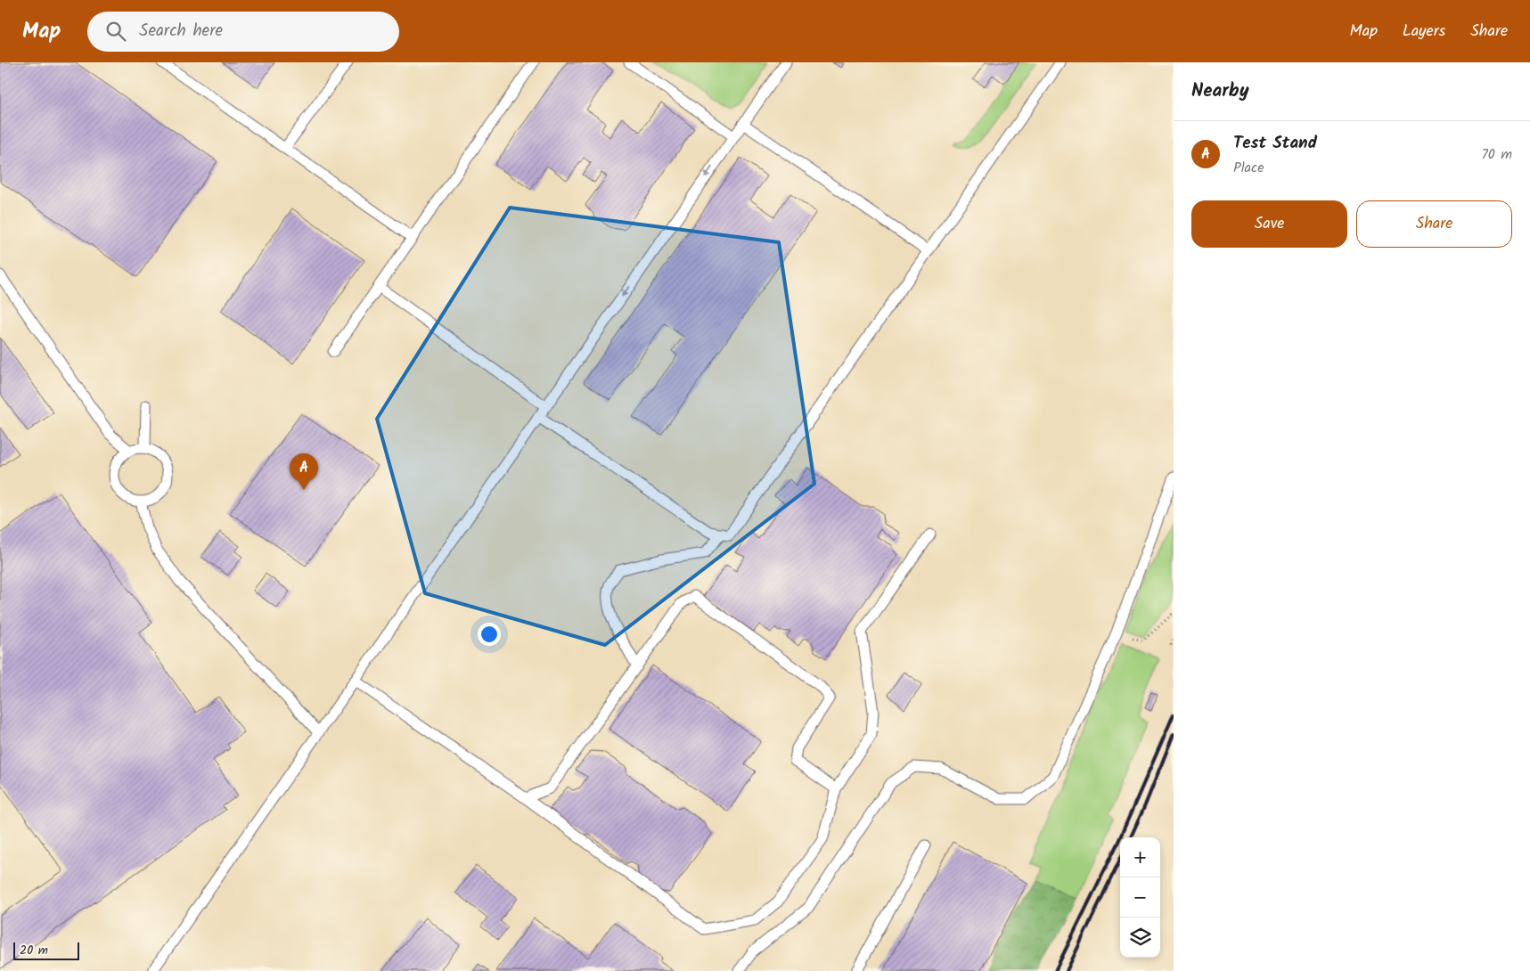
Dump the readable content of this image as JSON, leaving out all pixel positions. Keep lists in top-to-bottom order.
{
  "scale_bar": "20 m",
  "page": {
    "header": "Map",
    "search": "Search here",
    "nav": ["Map", "Layers", "Share"],
    "heading": "Nearby",
    "list": [
      {
        "mark": "A",
        "name": "Test Stand",
        "note": "Place",
        "value": "70 m"
      }
    ],
    "buttons": ["Save", "Share"],
    "pins": "A",
    "map_buttons": ["+", "−"],
    "scale": "20 m"
  }
}
